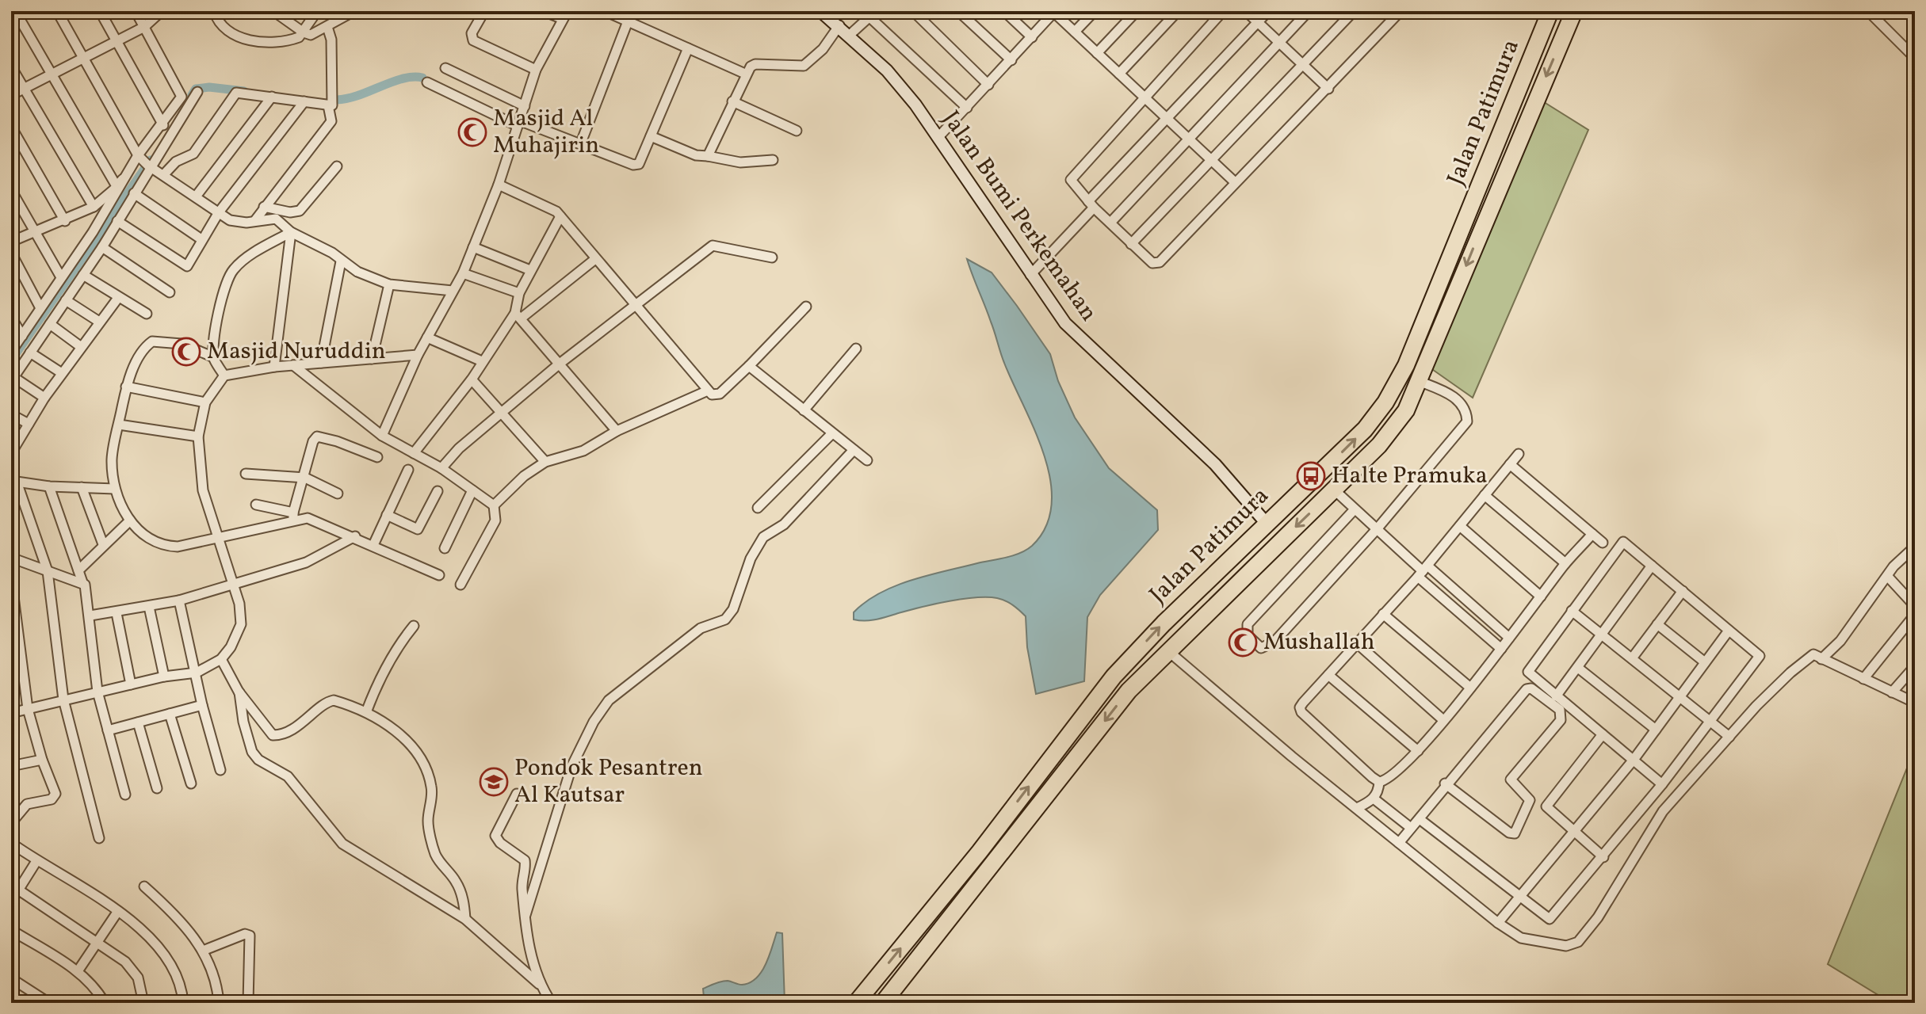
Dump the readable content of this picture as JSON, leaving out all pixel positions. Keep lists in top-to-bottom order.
{
  "streets": {
    "highway": ["Jalan Patimura"],
    "street": ["Jalan Bumi Perkemahan"]
  },
  "crossings": [
    ["Jalan Patimura", "Jalan Bumi Perkemahan"]
  ],
  "places": {
    "mosque": ["Masjid Al Muhajirin", "Masjid Nuruddin", "Mushallah"],
    "bus stop": ["Halte Pramuka"],
    "school or university": ["Pondok Pesantren Al Kautsar"]
  }
}
